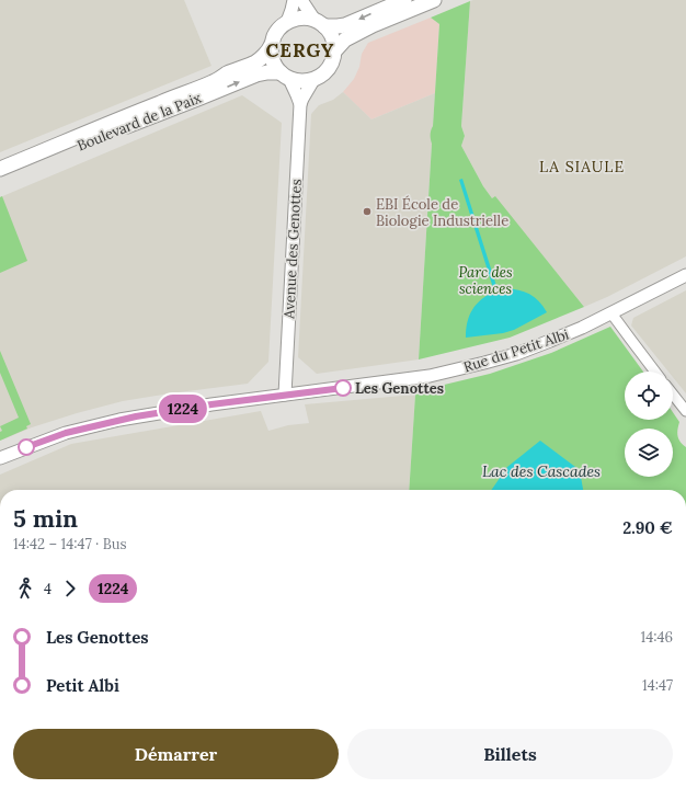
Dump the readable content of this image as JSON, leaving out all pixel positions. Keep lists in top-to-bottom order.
{
  "streets": {
    "main road": ["Boulevard de la Paix"],
    "street": ["Avenue des Genottes", "Rue du Petit Albi"]
  },
  "crossings": [
    ["Boulevard de la Paix", "Avenue des Genottes"],
    ["Avenue des Genottes", "Rue du Petit Albi"]
  ],
  "districts": ["CERGY", "LA SIAULE"],
  "water": ["Lac des Cascades"],
  "parks": ["Parc des sciences"],
  "places": ["EBI École de Biologie Industrielle", "Les Genottes"],
  "lines": ["bus line 1224"],
  "page": {
    "on_map": "1224",
    "heading": ["5 min", "14:42 – 14:47 · Bus", "2.90 €"],
    "legs": ["4", "1224"],
    "list": [
      {
        "name": "Les Genottes",
        "value": "14:46"
      },
      {
        "name": "Petit Albi",
        "value": "14:47"
      }
    ],
    "buttons": ["Démarrer", "Billets"]
  }
}
